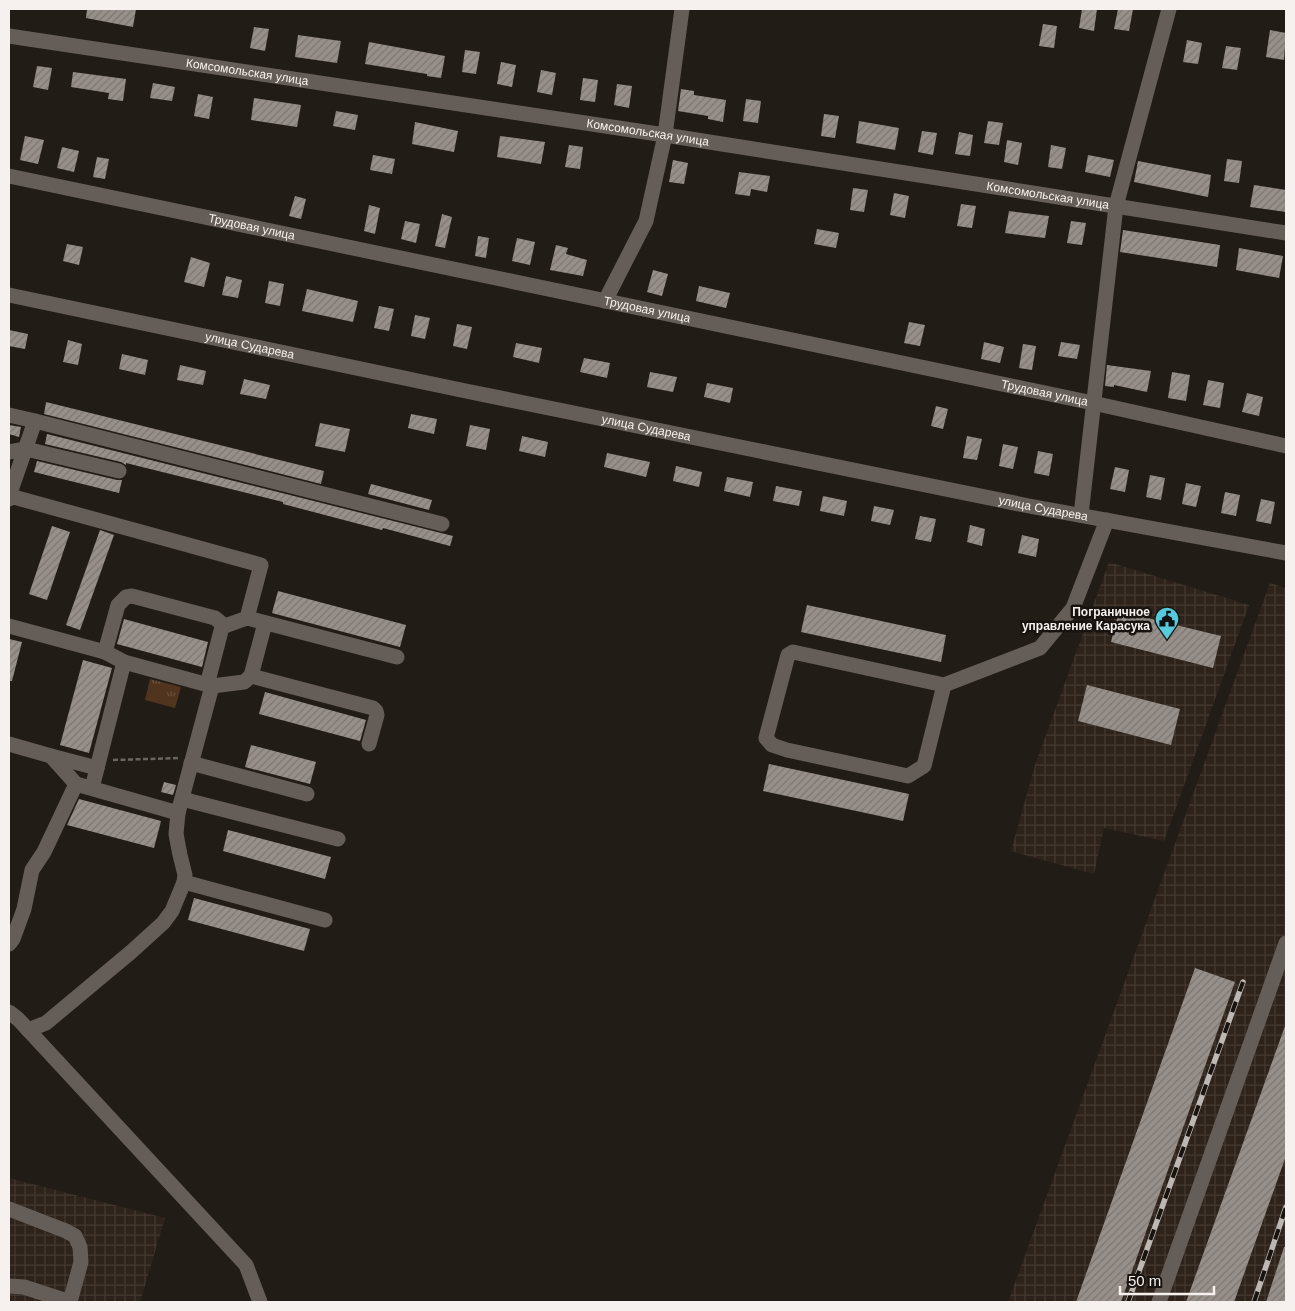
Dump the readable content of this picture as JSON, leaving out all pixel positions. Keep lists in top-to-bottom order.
{
  "streets": {
    "street": ["Комсомольская улица", "Трудовая улица", "улица Сударева"]
  },
  "places": {
    "public building": ["Пограничное управление Карасука"]
  },
  "scale_bar": "50 m"
}
